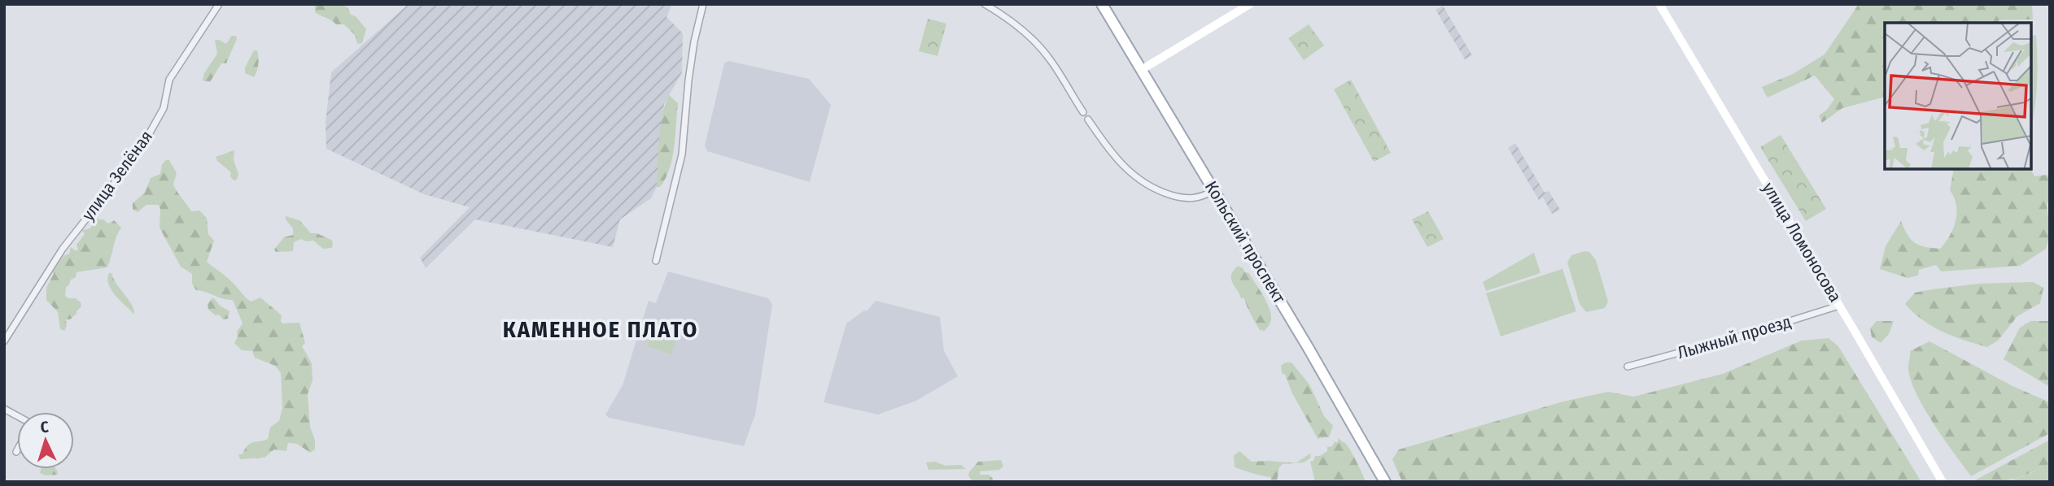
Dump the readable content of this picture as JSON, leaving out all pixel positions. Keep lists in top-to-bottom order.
{
  "streets": {
    "main road": ["Кольский проспект"],
    "street": ["улица Зелёная", "улица Ломоносова", "Лыжный проезд"]
  },
  "crossings": [
    ["улица Ломоносова", "Лыжный проезд"]
  ],
  "districts": ["КАМЕННОЕ ПЛАТО"],
  "north": "top"
}
